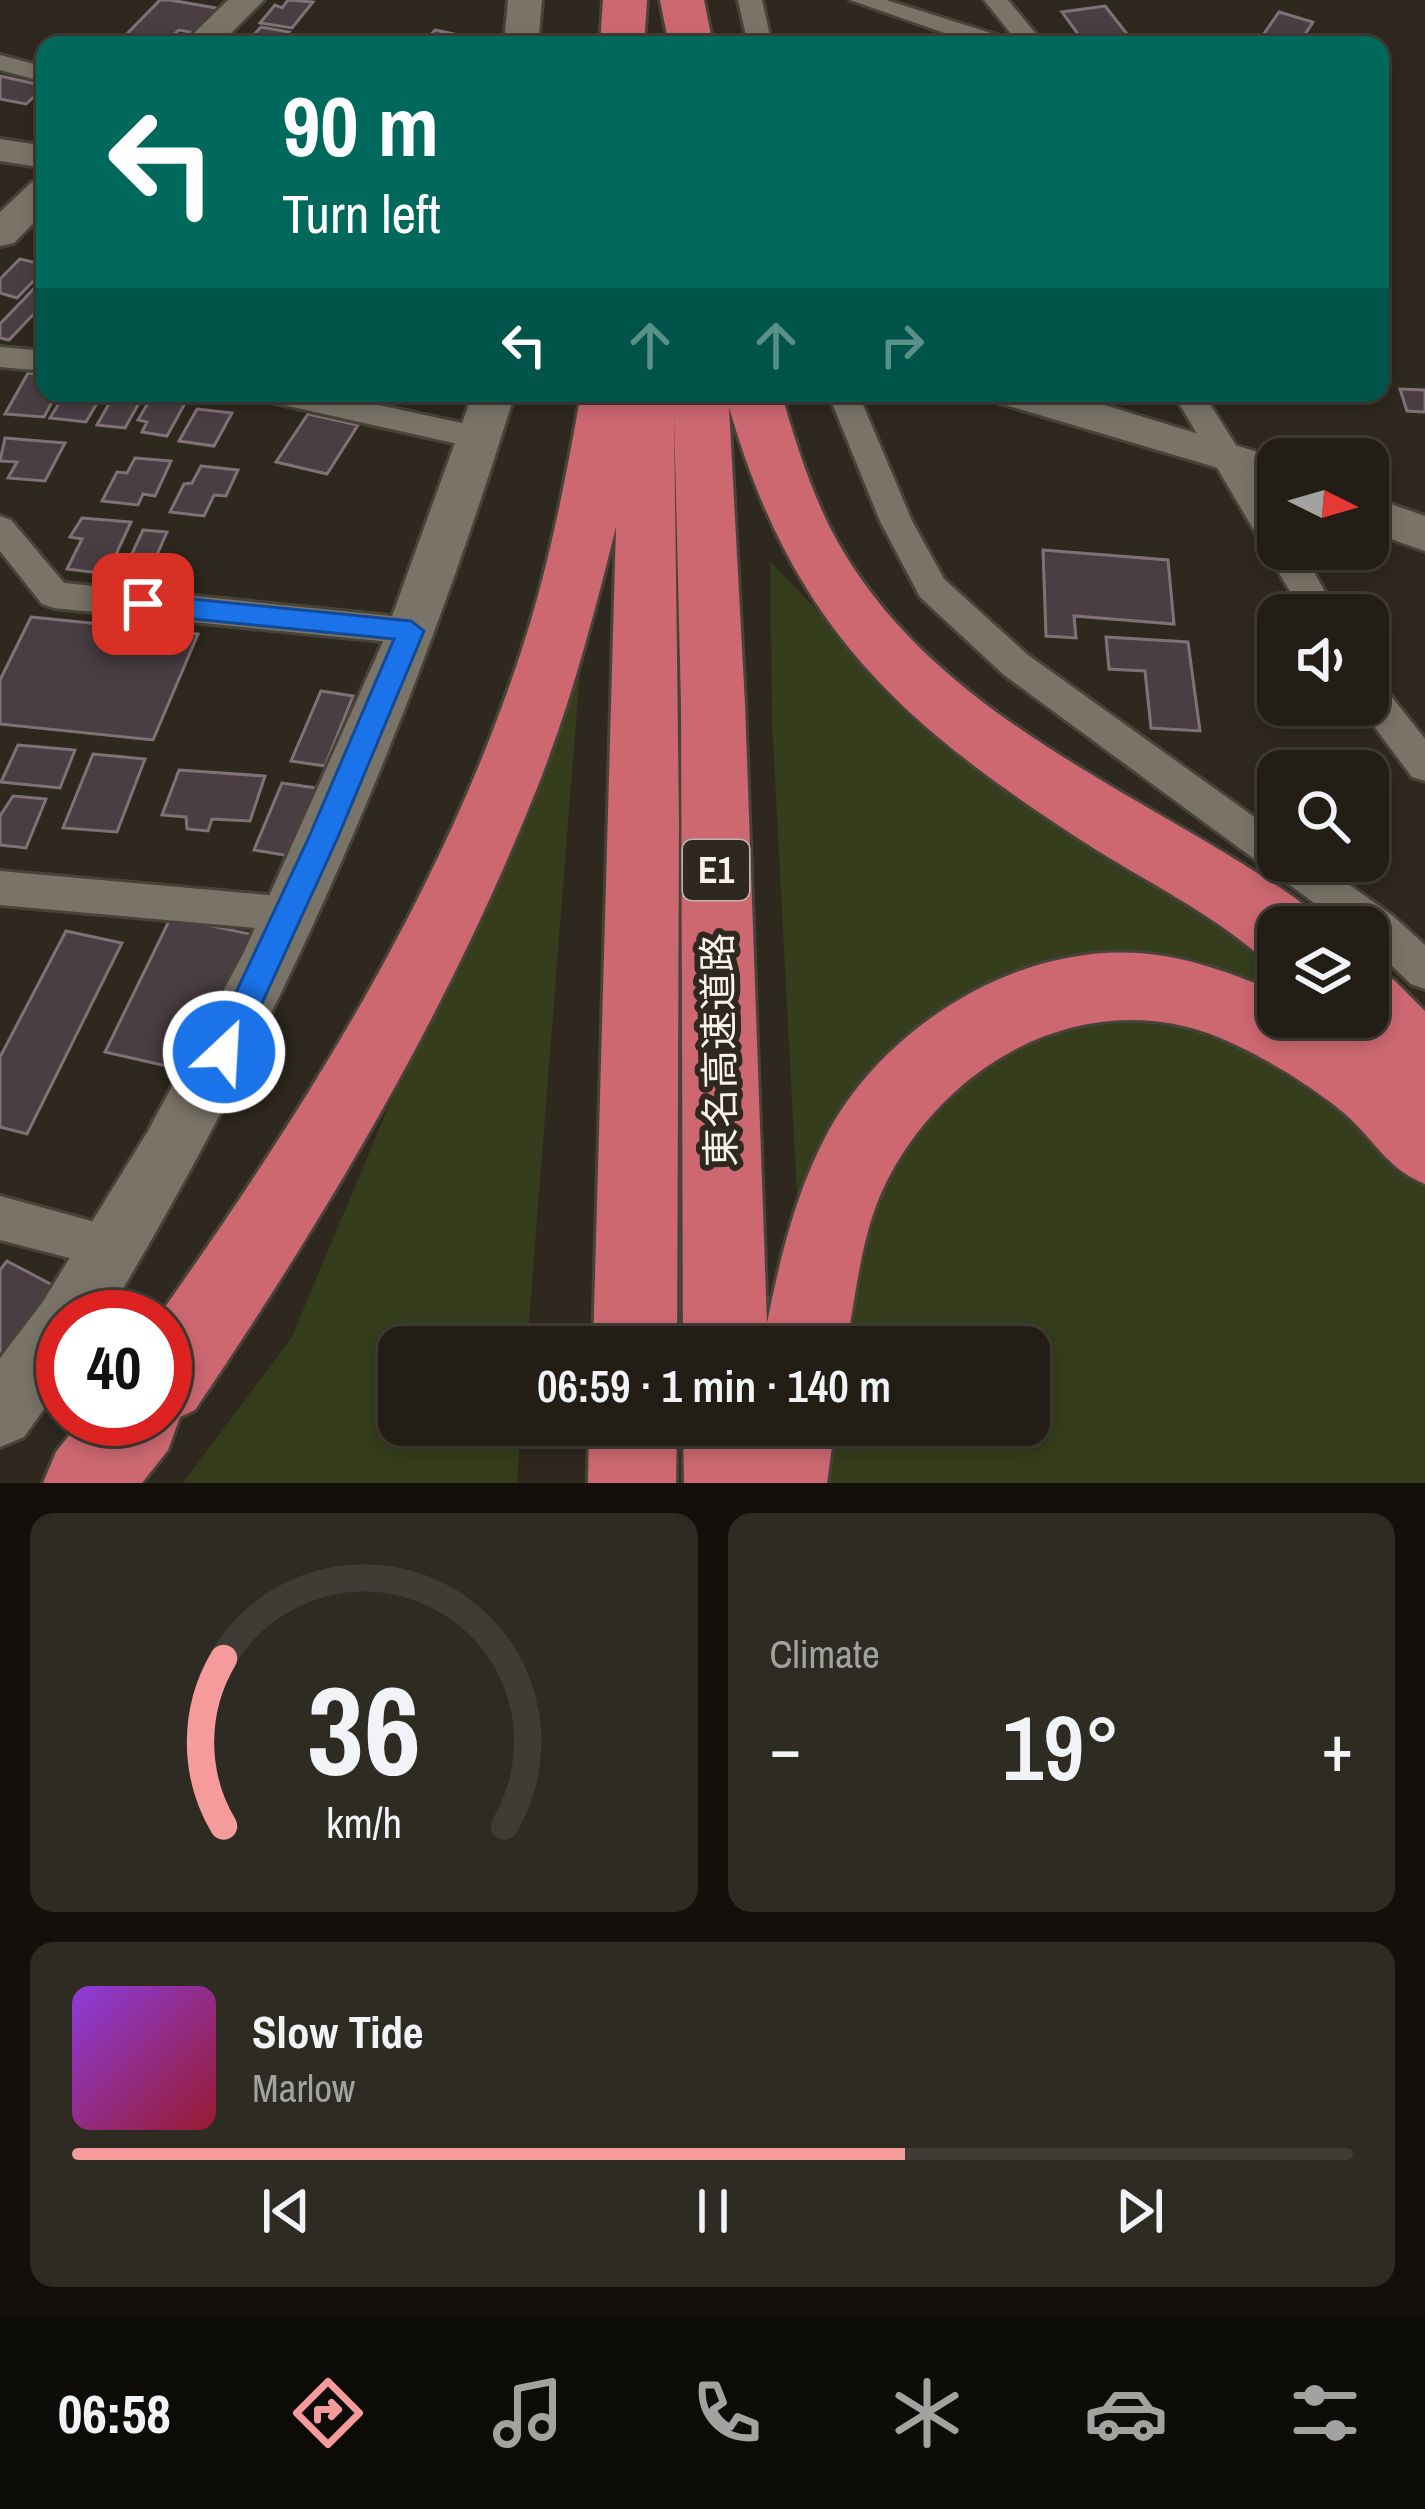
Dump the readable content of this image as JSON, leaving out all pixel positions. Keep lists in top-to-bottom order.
{
  "streets": {
    "highway": ["E1", "東名高速道路"]
  },
  "north": "right",
  "page": {
    "turn": ["90 m", "Turn left"],
    "limit": "40",
    "trip": "06:59 · 1 min · 140 m",
    "tile": "Climate",
    "heat": ["−", "19°", "+"],
    "song": ["Slow Tide", "Marlow"],
    "tabs": "06:58",
    "gauge": ["36", "km/h"]
  }
}
